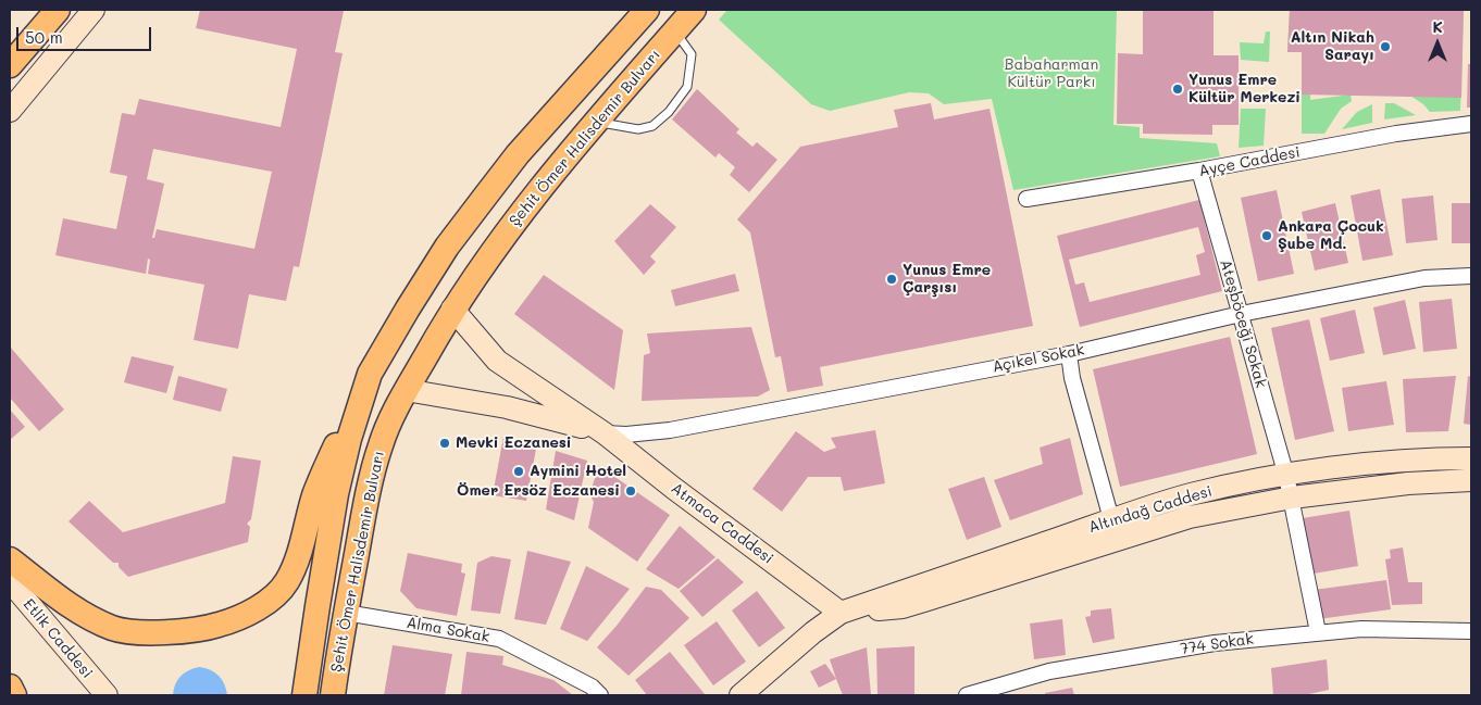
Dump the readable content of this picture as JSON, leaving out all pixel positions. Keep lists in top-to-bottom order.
{
  "streets": {
    "main road": [
      "Şehit Ömer Halisdemir Bulvarı",
      "Altındağ Caddesi",
      "Atmaca Caddesi",
      "Etlik Caddesi"
    ],
    "street": [
      "Ayçe Caddesi",
      "Ateşböceği Sokak",
      "Açıkel Sokak",
      "Alma Sokak",
      "774 Sokak"
    ]
  },
  "crossings": [
    ["Şehit Ömer Halisdemir Bulvarı", "Atmaca Caddesi"],
    ["Şehit Ömer Halisdemir Bulvarı", "Alma Sokak"],
    ["Ayçe Caddesi", "Ateşböceği Sokak"],
    ["Ateşböceği Sokak", "Açıkel Sokak"],
    ["Ateşböceği Sokak", "Altındağ Caddesi"],
    ["Ateşböceği Sokak", "774 Sokak"],
    ["Açıkel Sokak", "Atmaca Caddesi"],
    ["Altındağ Caddesi", "Atmaca Caddesi"]
  ],
  "parks": ["Babaharman Kültür Parkı"],
  "places": [
    "Altın Nikah Sarayı",
    "Yunus Emre Kültür Merkezi",
    "Ankara Çocuk Şube Md.",
    "Yunus Emre Çarşısı",
    "Mevki Eczanesi",
    "Aymini Hotel",
    "Ömer Ersöz Eczanesi"
  ],
  "scale_bar": "50 m",
  "north": "top"
}
